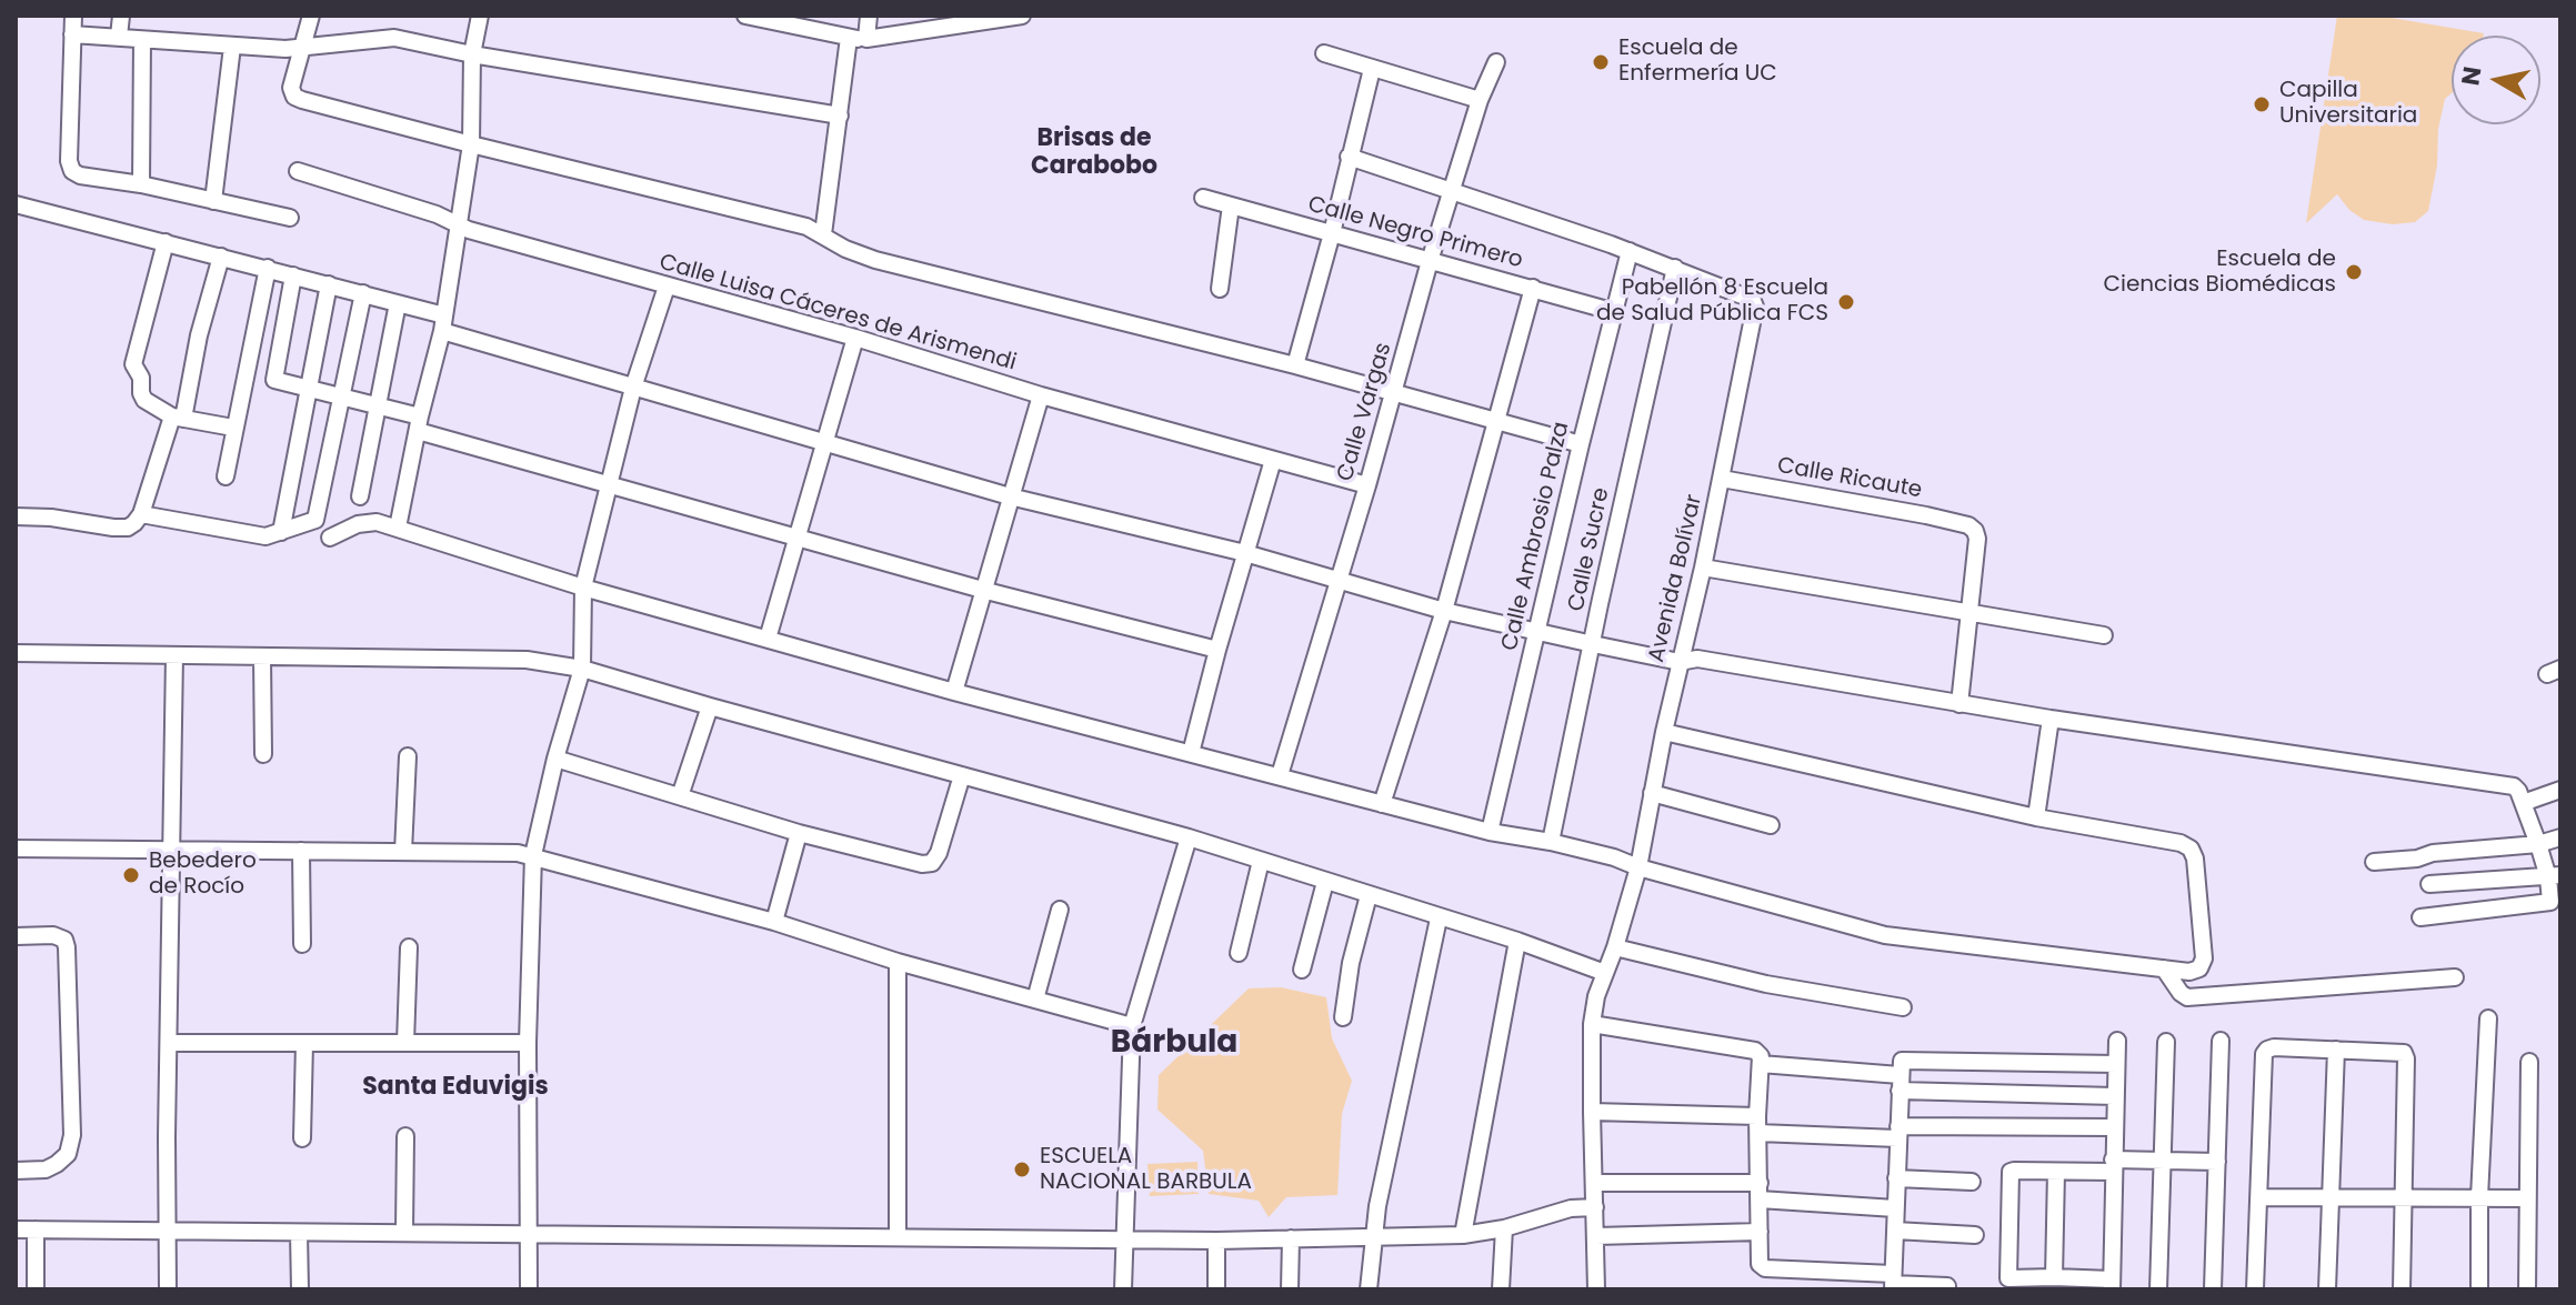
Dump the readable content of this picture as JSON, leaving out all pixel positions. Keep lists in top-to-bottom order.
{
  "streets": {
    "street": [
      "Calle Negro Primero",
      "Calle Luisa Cáceres de Arismendi",
      "Calle Vargas",
      "Calle Ricaute",
      "Calle Ambrosio Palza",
      "Calle Sucre",
      "Avenida Bolívar"
    ]
  },
  "crossings": [
    ["Calle Negro Primero", "Calle Vargas"],
    ["Calle Negro Primero", "Calle Ambrosio Palza"],
    ["Calle Luisa Cáceres de Arismendi", "Calle Vargas"],
    ["Calle Vargas", "Avenida Bolívar"],
    ["Calle Ricaute", "Avenida Bolívar"],
    ["Calle Ambrosio Palza", "Avenida Bolívar"],
    ["Calle Sucre", "Avenida Bolívar"]
  ],
  "districts": ["Brisas de Carabobo", "Bárbula", "Santa Eduvigis"],
  "places": [
    "Escuela de Enfermería UC",
    "Capilla Universitaria",
    "Escuela de Ciencias Biomédicas",
    "Pabellón 8 Escuela de Salud Pública FCS",
    "Bebedero de Rocío",
    "ESCUELA NACIONAL BARBULA"
  ],
  "north": "left"
}
